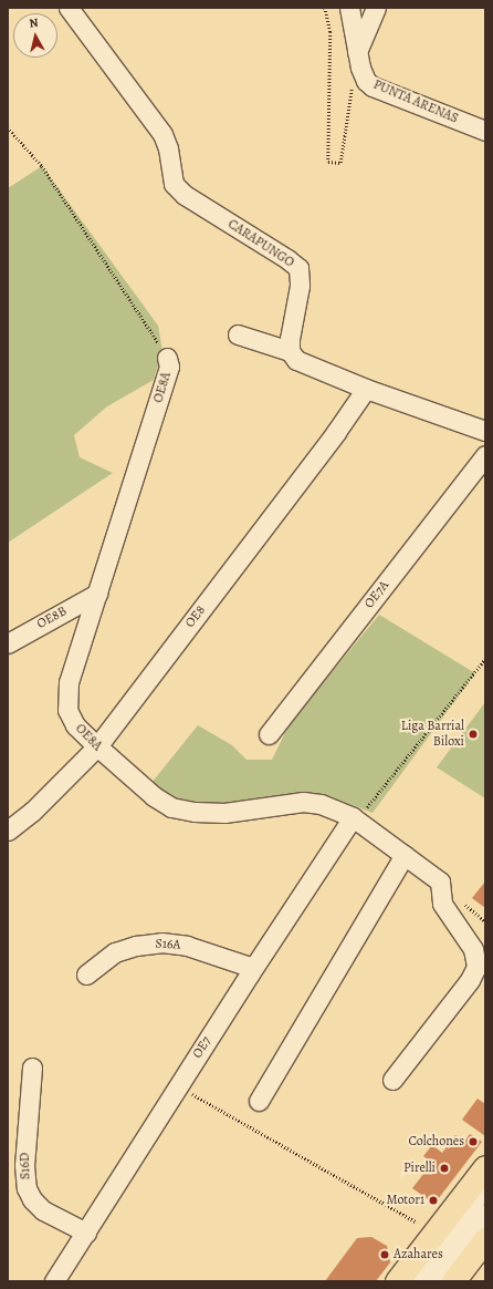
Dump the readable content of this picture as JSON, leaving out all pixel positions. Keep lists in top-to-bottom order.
{
  "streets": {
    "street": [
      "PUNTA ARENAS",
      "CARAPUNGO",
      "OE8A",
      "OE7A",
      "OE8",
      "OE8B",
      "S16A",
      "OE7",
      "S16D"
    ]
  },
  "crossings": [
    ["OE8A", "OE8"],
    ["OE8A", "OE8B"],
    ["OE8A", "OE7"],
    ["S16A", "OE7"],
    ["OE7", "S16D"]
  ],
  "places": [
    "Liga Barrial Biloxi",
    "Colchones",
    "Pirelli",
    "Motor1",
    "Azahares"
  ],
  "north": "top"
}
